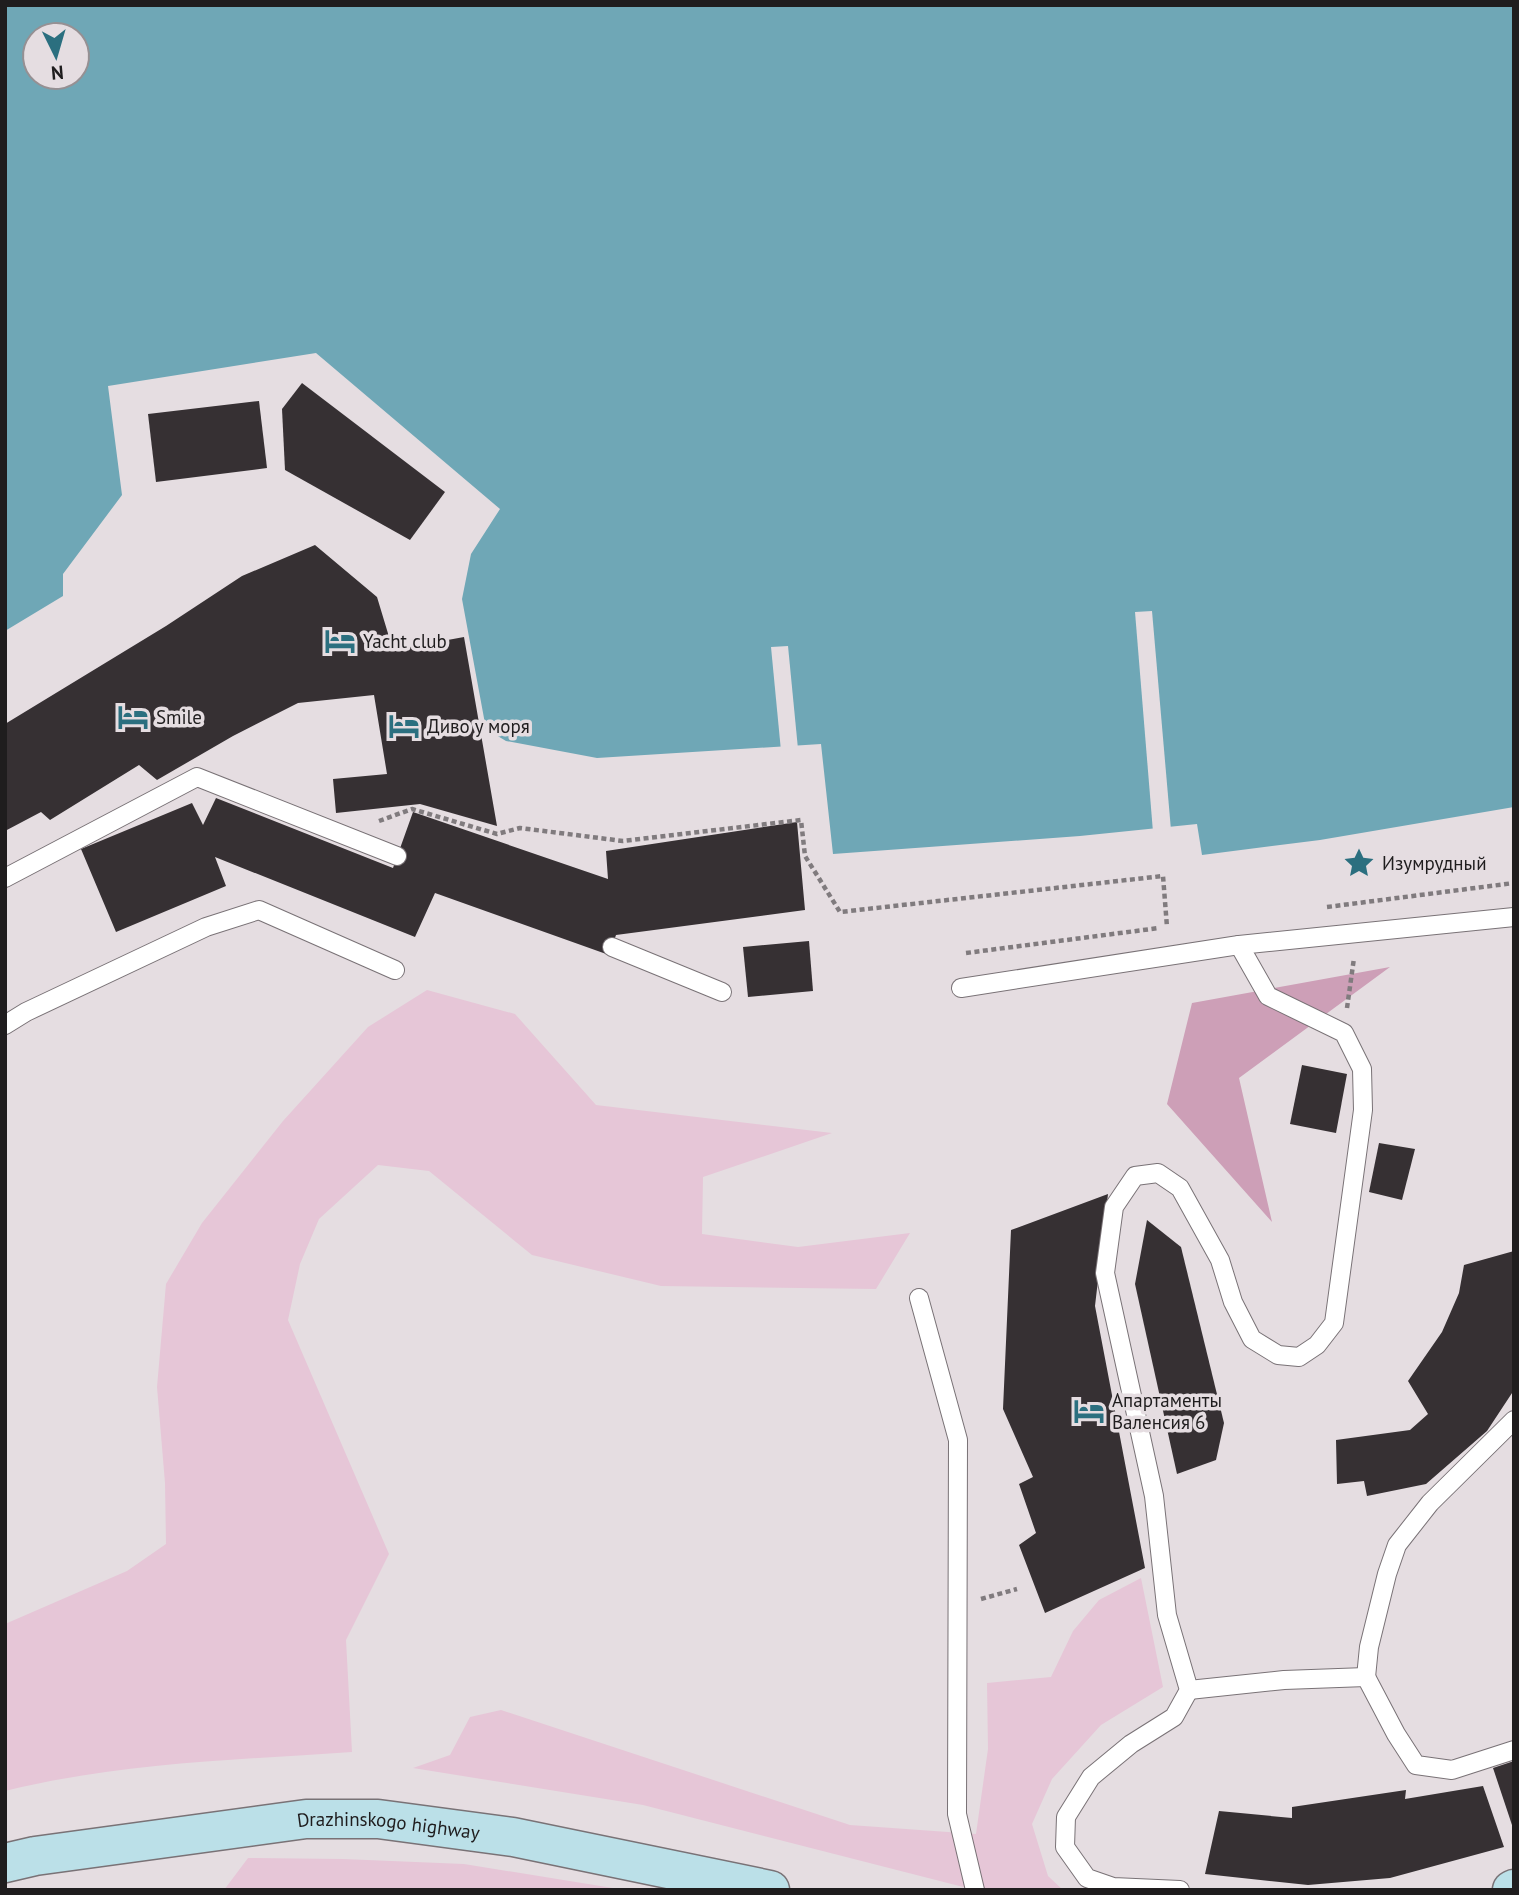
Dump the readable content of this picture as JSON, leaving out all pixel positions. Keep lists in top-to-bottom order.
{
  "streets": {
    "main road": ["Drazhinskogo highway"]
  },
  "places": {
    "hotel": [
      "Yacht club",
      "Smile",
      "Диво у моря",
      "Апартаменты Валенсия 6"
    ],
    "place": ["Изумрудный"]
  },
  "north": "bottom"
}
